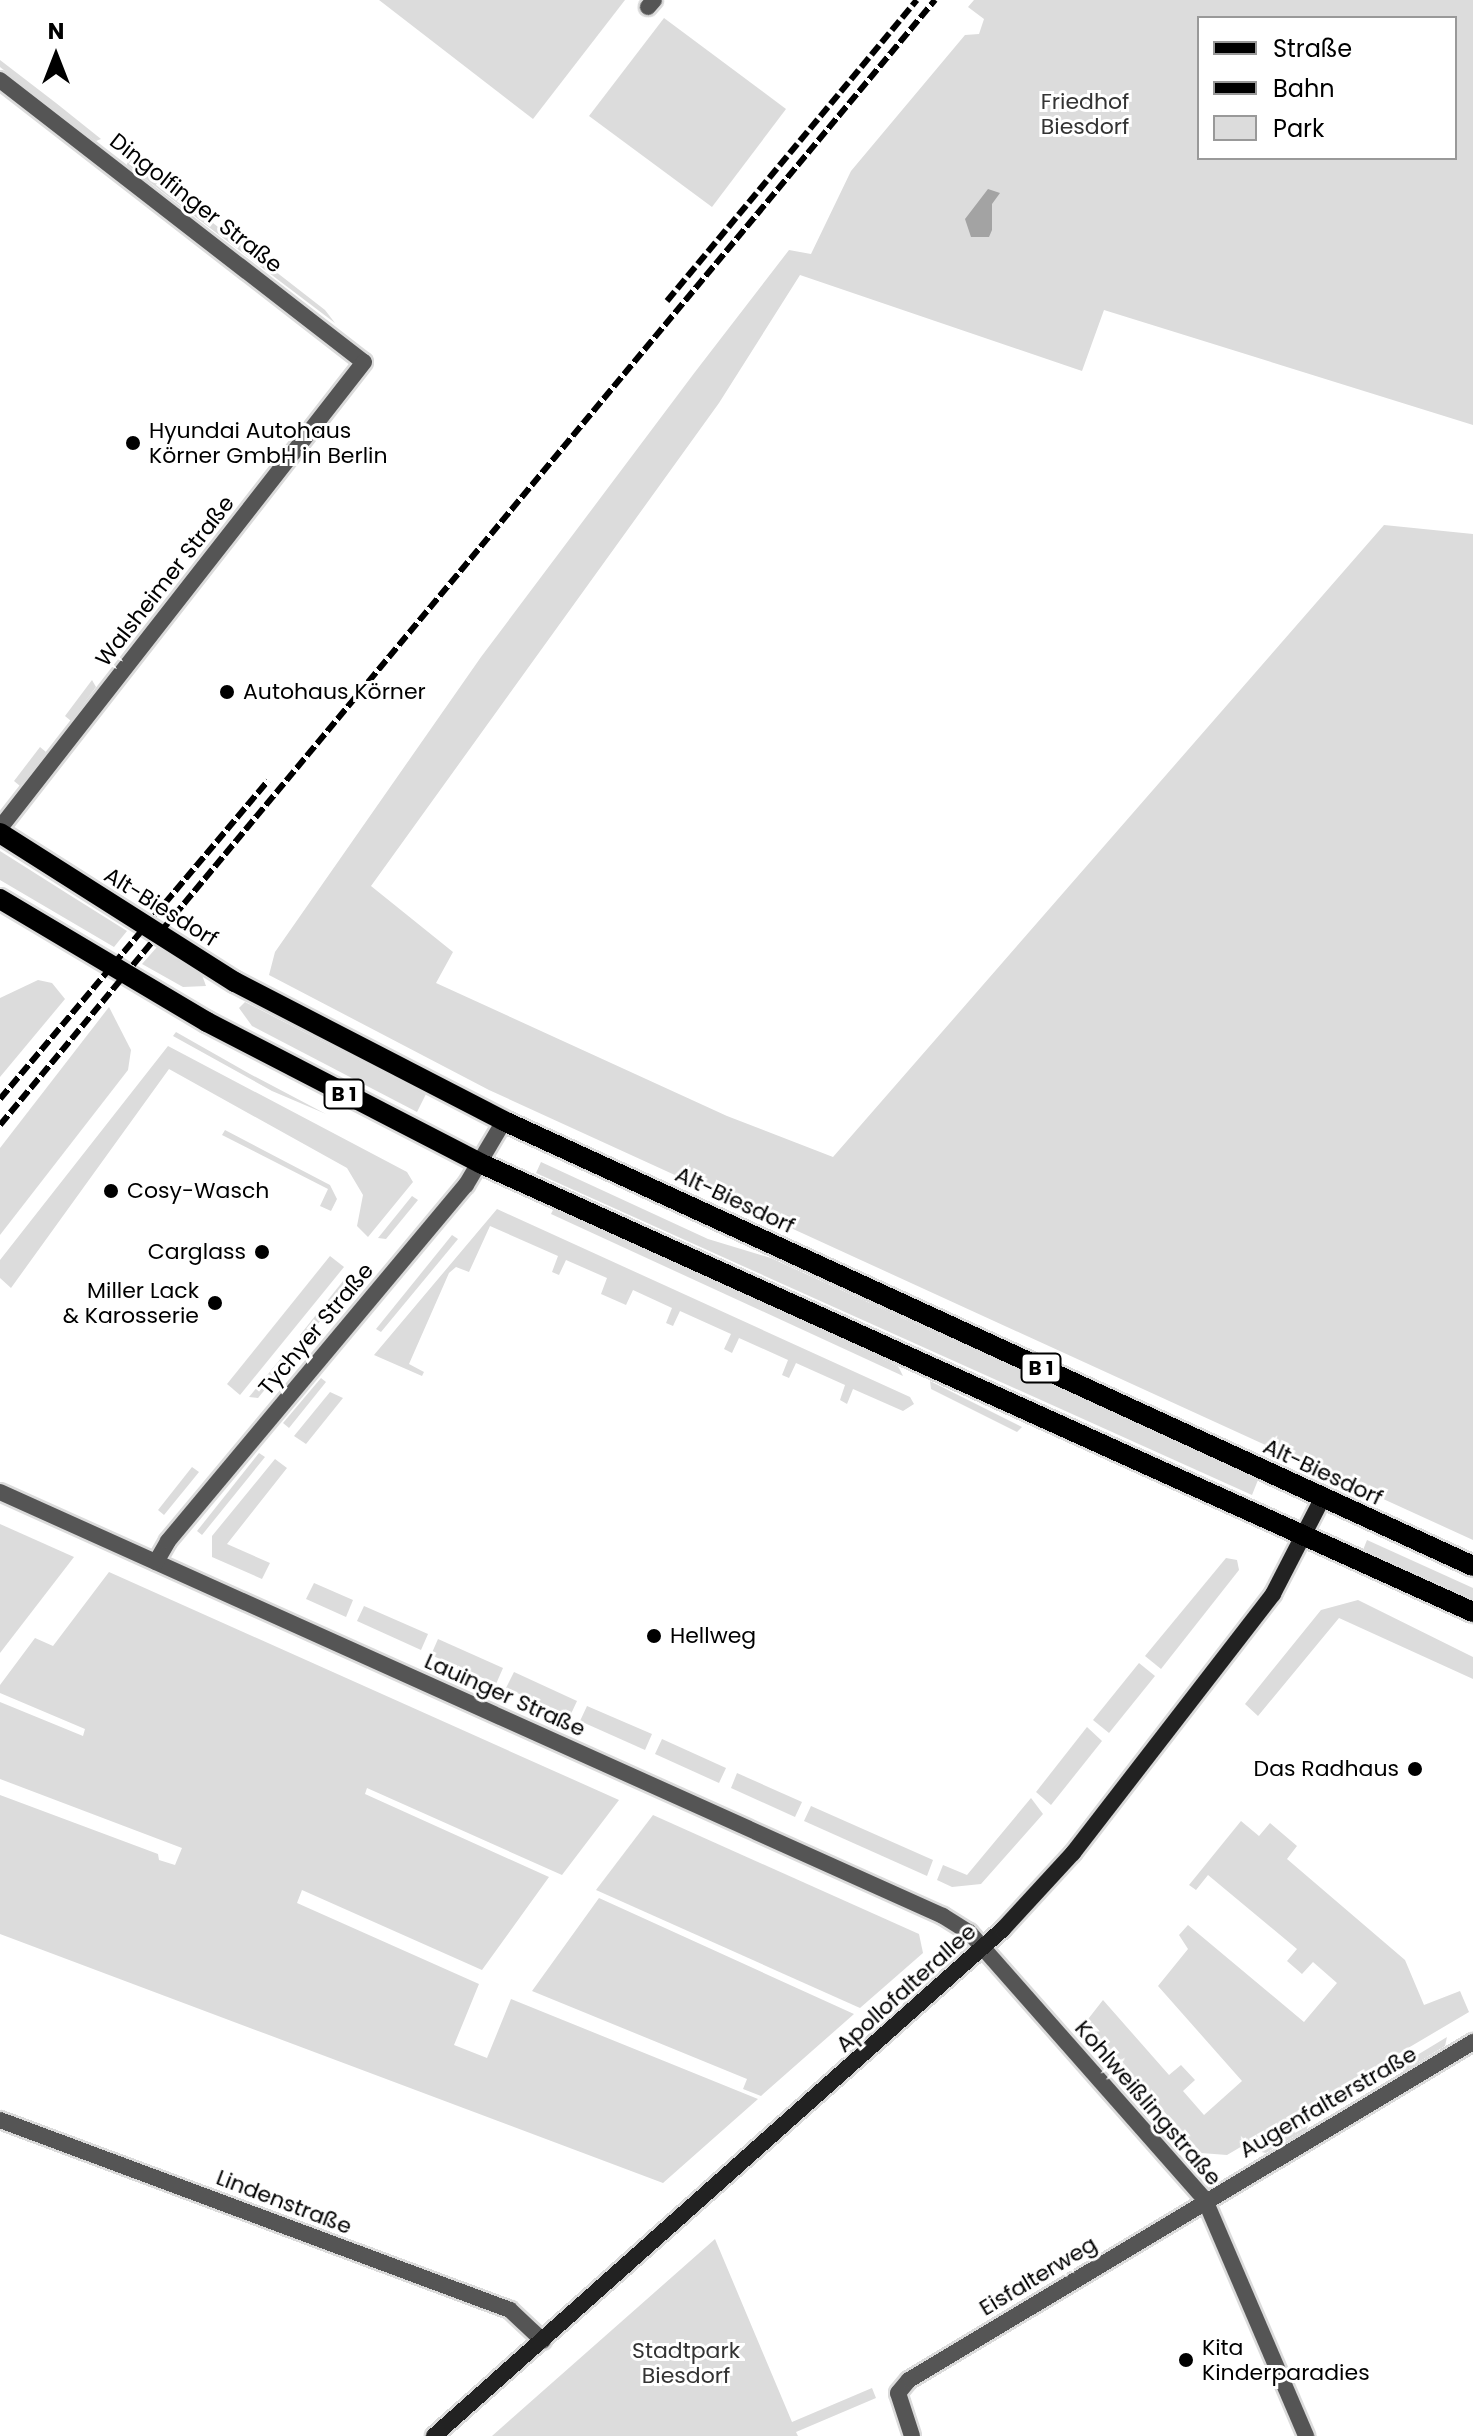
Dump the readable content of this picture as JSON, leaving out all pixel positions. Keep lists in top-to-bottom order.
{
  "streets": {
    "main road": ["Alt-Biesdorf", "B 1"],
    "street": [
      "Dingolfinger Straße",
      "Walsheimer Straße",
      "Tychyer Straße",
      "Lauinger Straße",
      "Apollofalterallee",
      "Augenfalterstraße",
      "Kohlweißlingstraße",
      "Lindenstraße",
      "Eisfalterweg"
    ]
  },
  "crossings": [
    ["Dingolfinger Straße", "Walsheimer Straße"],
    ["Walsheimer Straße", "Alt-Biesdorf"],
    ["Alt-Biesdorf", "Tychyer Straße"],
    ["Alt-Biesdorf", "Apollofalterallee"],
    ["B 1", "Tychyer Straße"],
    ["B 1", "Apollofalterallee"],
    ["Tychyer Straße", "Lauinger Straße"],
    ["Lauinger Straße", "Apollofalterallee"],
    ["Lauinger Straße", "Kohlweißlingstraße"],
    ["Apollofalterallee", "Kohlweißlingstraße"],
    ["Apollofalterallee", "Lindenstraße"],
    ["Augenfalterstraße", "Kohlweißlingstraße"],
    ["Augenfalterstraße", "Eisfalterweg"],
    ["Kohlweißlingstraße", "Eisfalterweg"]
  ],
  "parks": ["Friedhof Biesdorf", "Stadtpark Biesdorf"],
  "places": [
    "Hyundai Autohaus Körner GmbH in Berlin",
    "Autohaus Körner",
    "Cosy-Wasch",
    "Carglass",
    "Miller Lack & Karosserie",
    "Hellweg",
    "Das Radhaus",
    "Kita Kinderparadies"
  ],
  "legend": ["Straße", "Bahn", "Park"],
  "north": "top"
}
